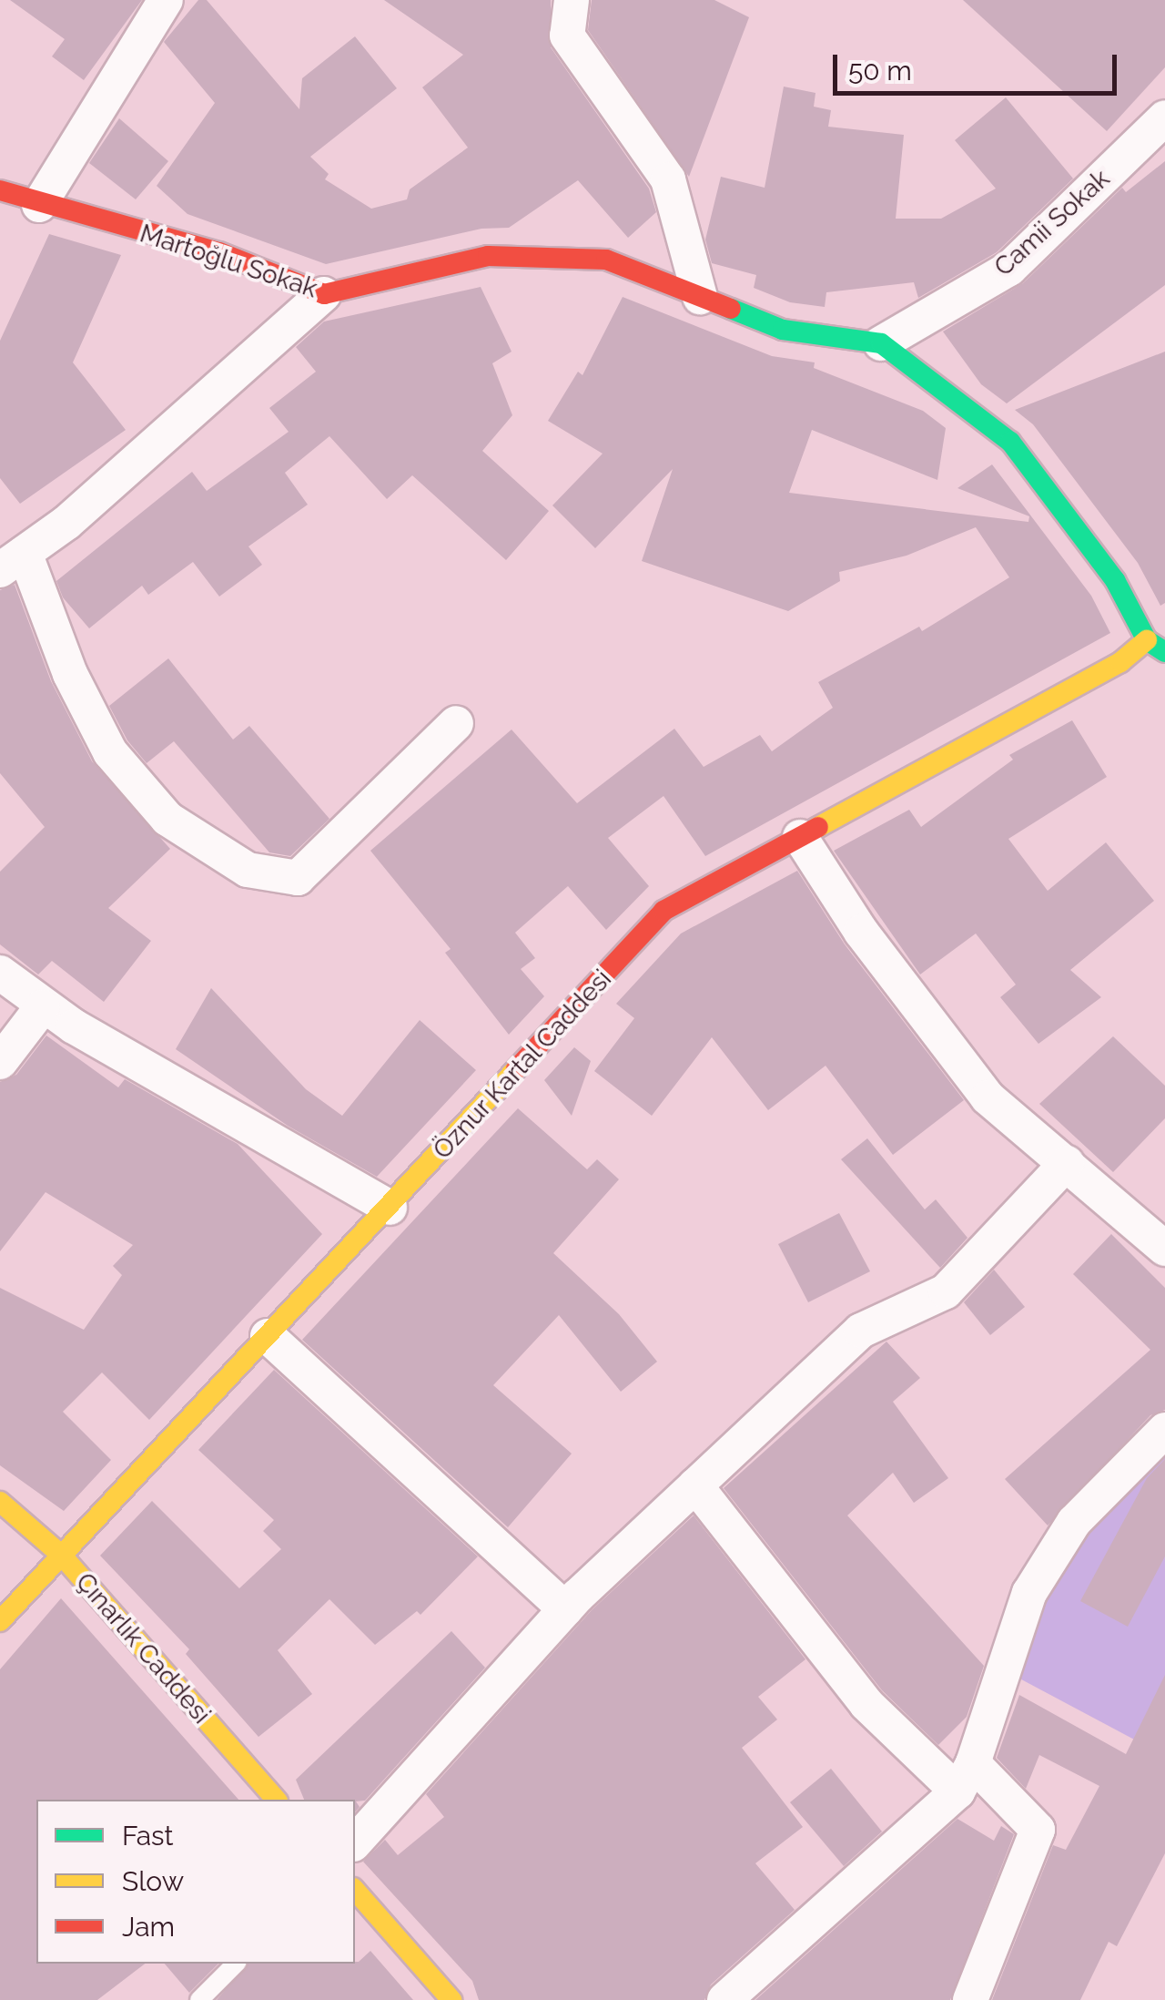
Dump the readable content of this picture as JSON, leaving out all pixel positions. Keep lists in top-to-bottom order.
{
  "streets": {
    "street": [
      "Camii Sokak",
      "Martoğlu Sokak",
      "Öznur Kartal Caddesi",
      "Çınarlık Caddesi"
    ]
  },
  "crossings": [
    ["Camii Sokak", "Martoğlu Sokak"],
    ["Öznur Kartal Caddesi", "Çınarlık Caddesi"]
  ],
  "legend": ["Fast", "Slow", "Jam"],
  "scale_bar": "50 m"
}
